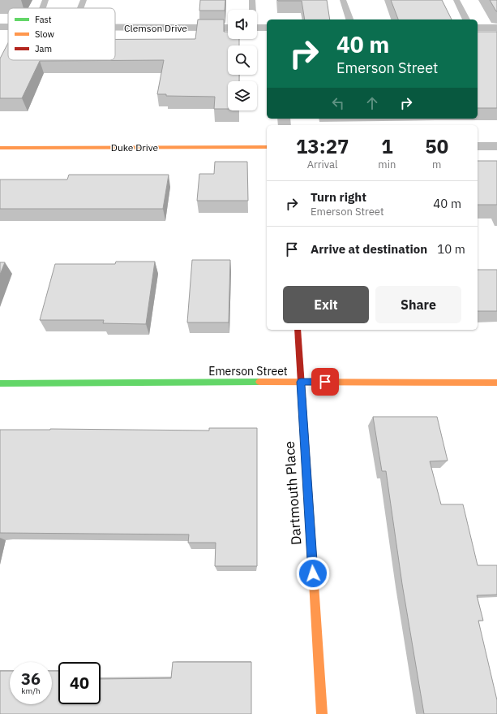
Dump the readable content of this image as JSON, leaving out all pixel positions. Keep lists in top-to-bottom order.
{
  "streets": {
    "street": [
      "Clemson Drive",
      "Duke Drive",
      "Emerson Street",
      "Dartmouth Place"
    ]
  },
  "crossings": [
    ["Emerson Street", "Dartmouth Place"]
  ],
  "legend": ["Fast", "Slow", "Jam"],
  "page": {
    "turn": ["40 m", "Emerson Street"],
    "eta": [
      "13:27",
      "Arrival",
      "1",
      "min",
      "50",
      "m"
    ],
    "list": [
      {
        "name": "Turn right",
        "note": "Emerson Street",
        "value": "40 m"
      },
      {
        "name": "Arrive at destination",
        "value": "10 m"
      }
    ],
    "buttons": ["Exit", "Share"],
    "speed": "36 km/h",
    "limit": "40"
  }
}
